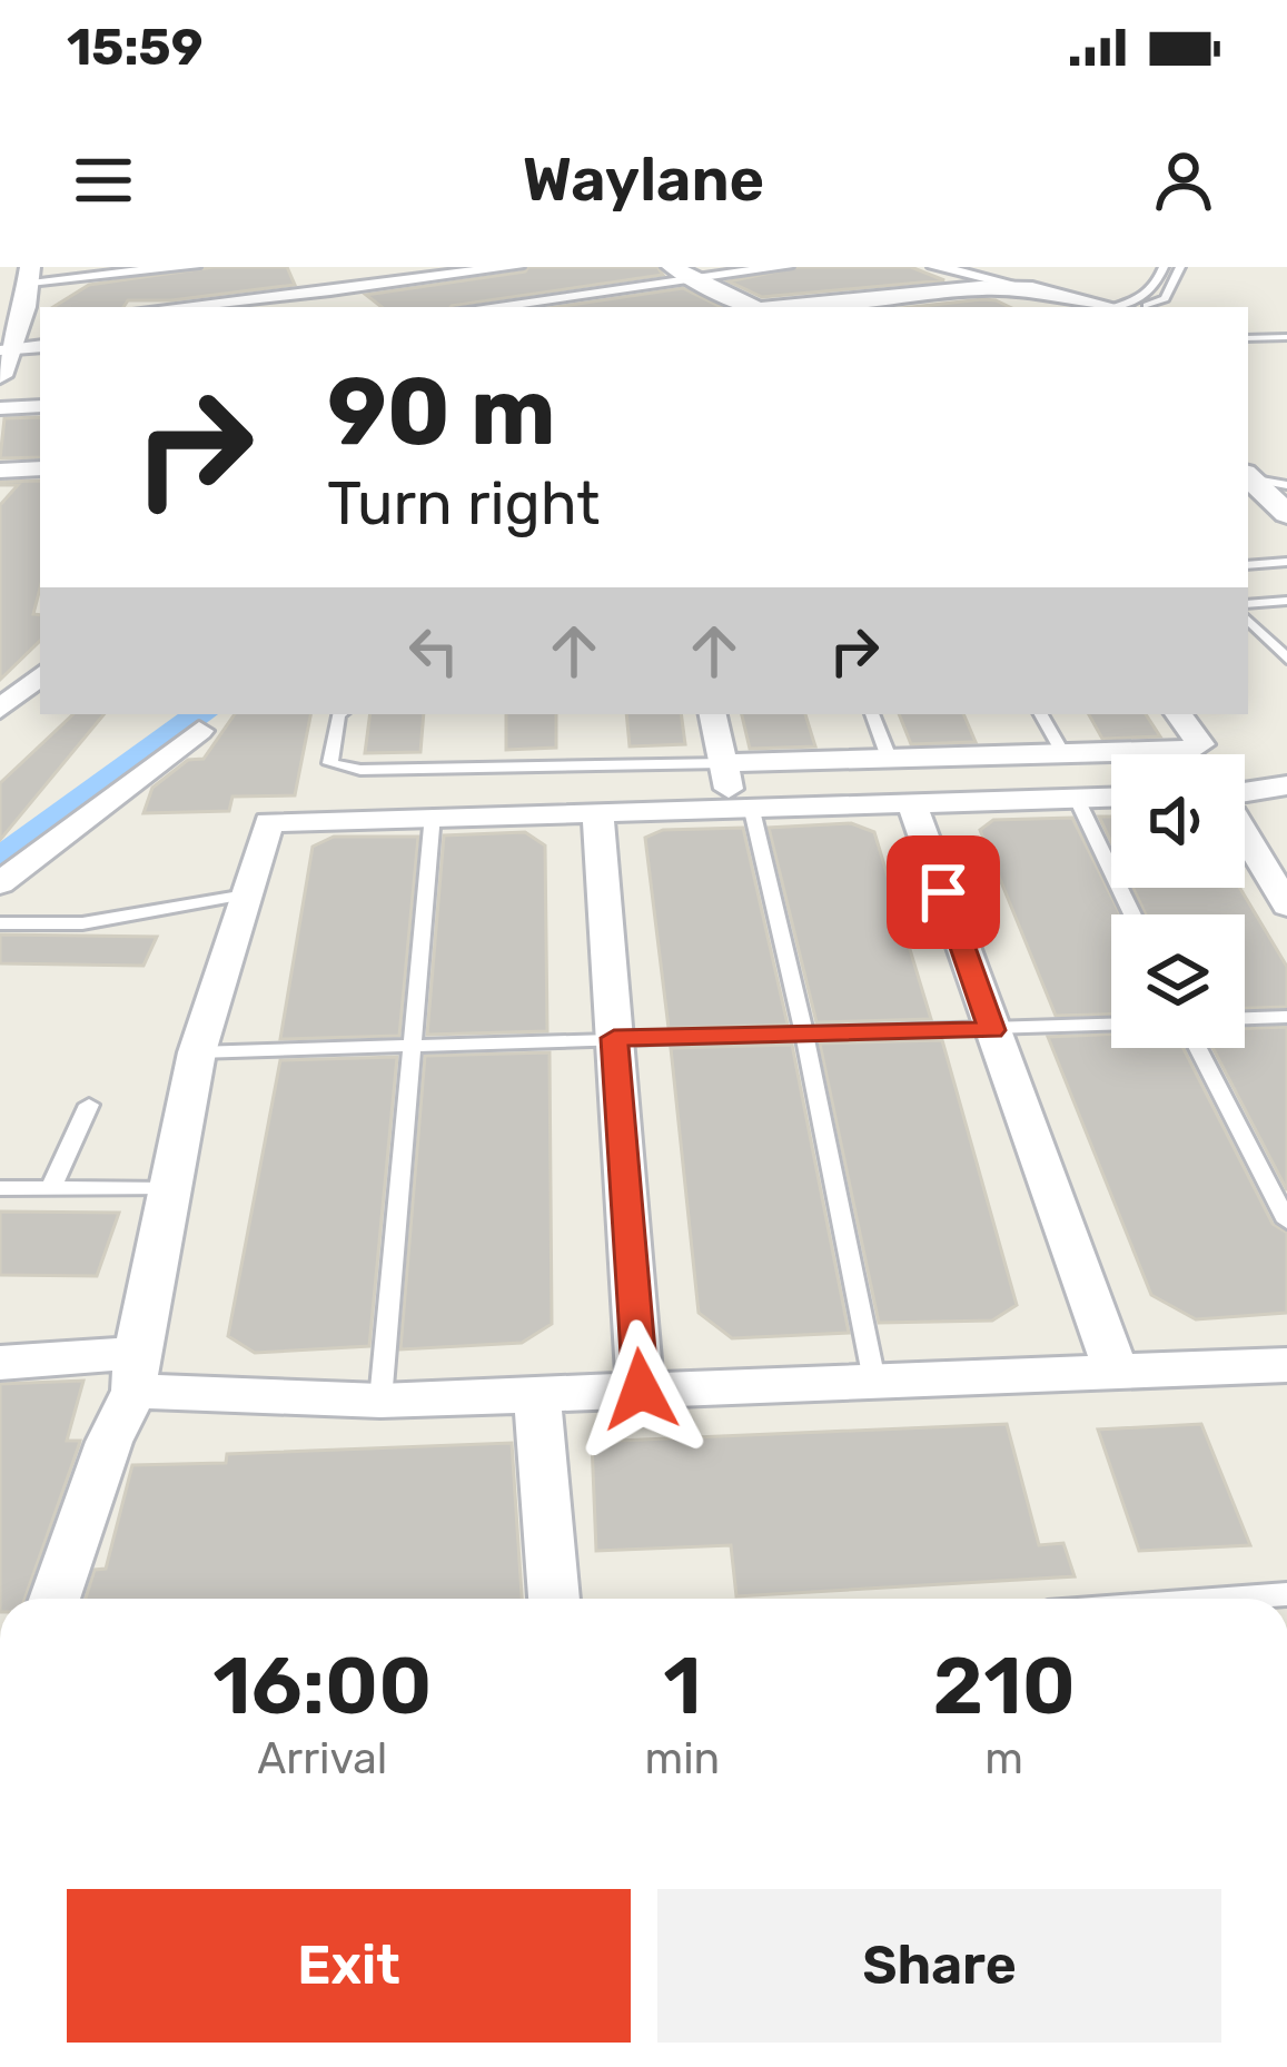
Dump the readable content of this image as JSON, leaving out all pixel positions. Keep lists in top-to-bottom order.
{
  "page": {
    "status": "15:59",
    "header": "Waylane",
    "turn": ["90 m", "Turn right"],
    "eta": [
      "16:00",
      "Arrival",
      "1",
      "min",
      "210",
      "m"
    ],
    "buttons": ["Exit", "Share"]
  }
}
